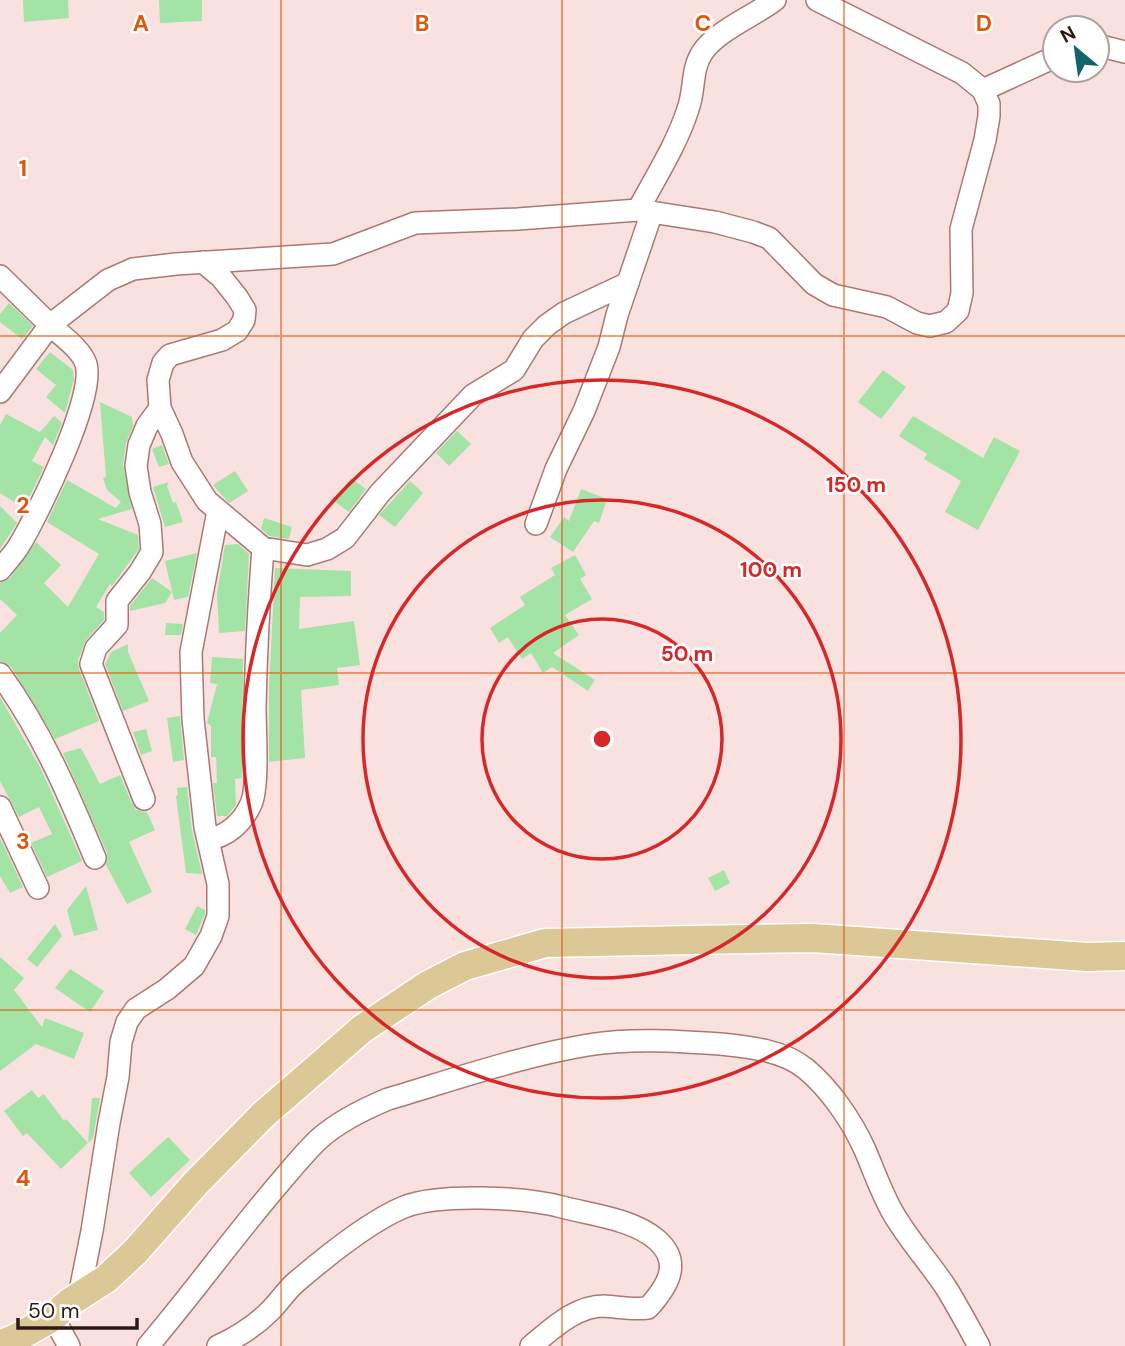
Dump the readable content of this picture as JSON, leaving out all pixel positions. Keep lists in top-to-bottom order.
{
  "scale_bar": "50 m",
  "north": "top left",
  "grid": {
    "columns": [
      "A",
      "B",
      "C",
      "D"
    ],
    "rows": [
      "1",
      "2",
      "3",
      "4"
    ]
  },
  "rings": ["150 m", "100 m", "50 m"]
}
